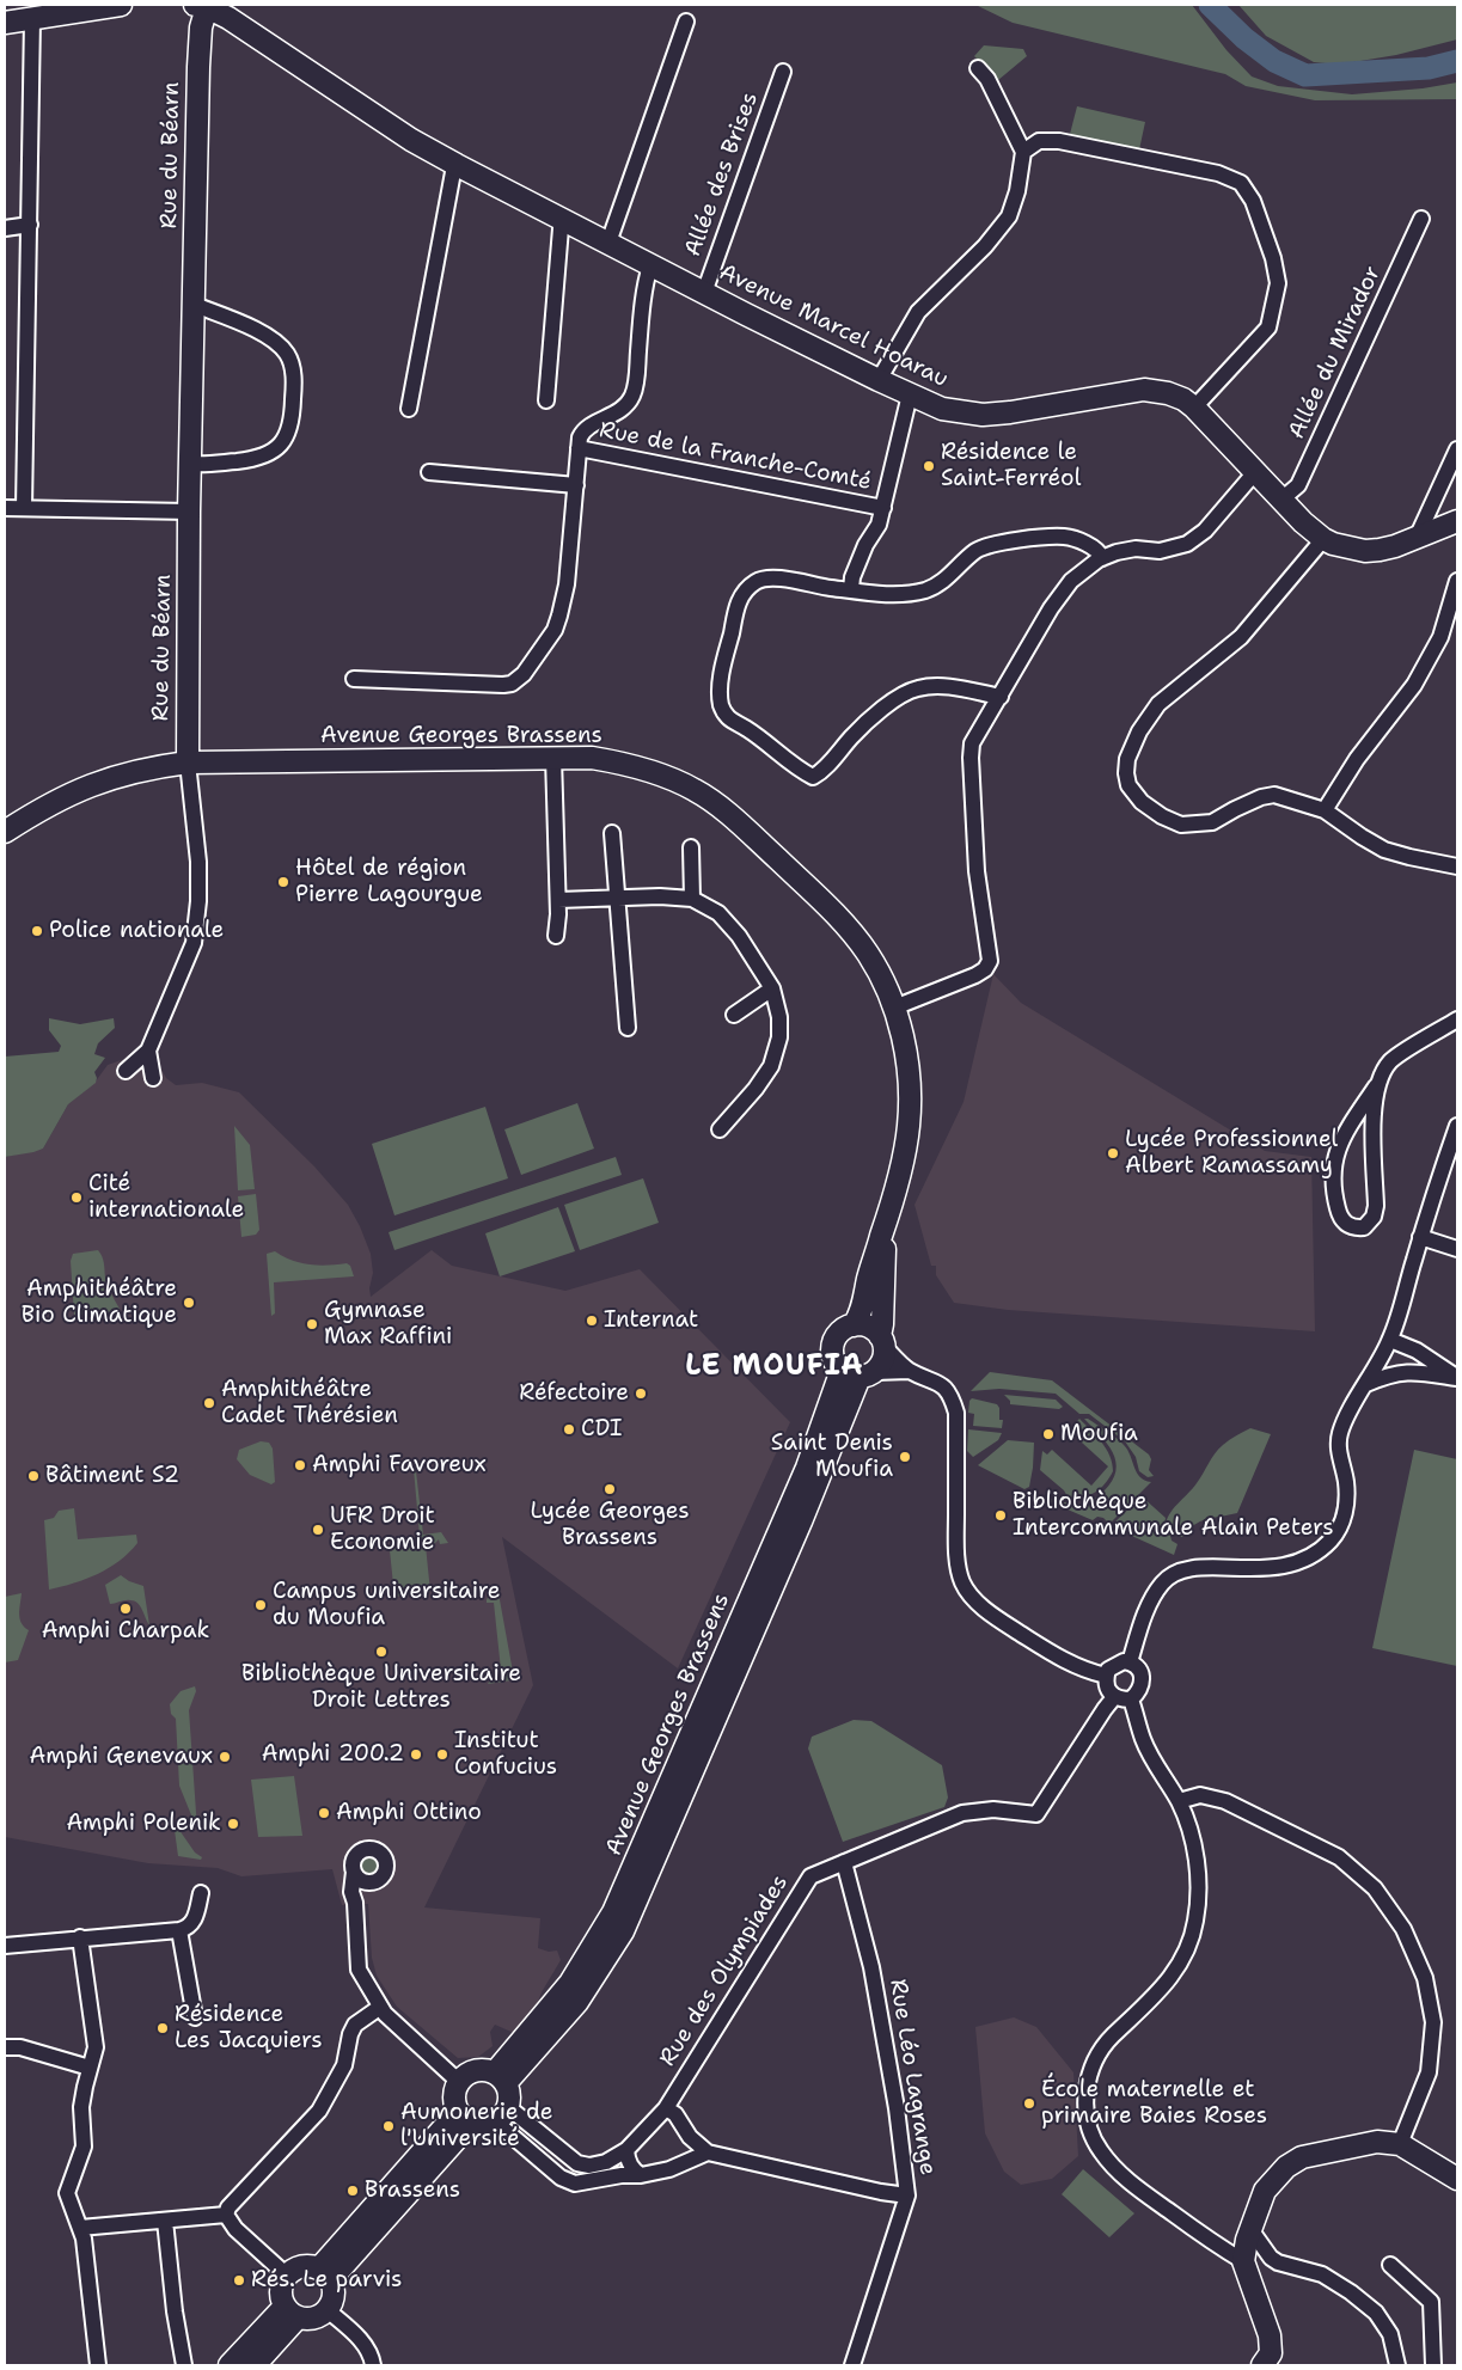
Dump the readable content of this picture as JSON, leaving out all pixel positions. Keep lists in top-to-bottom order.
{
  "streets": {
    "street": [
      "Rue du Béarn",
      "Allée des Brises",
      "Avenue Marcel Hoarau",
      "Allée du Mirador",
      "Rue de la Franche-Comté",
      "Avenue Georges Brassens",
      "Rue des Olympiades",
      "Rue Léo Lagrange"
    ]
  },
  "crossings": [
    ["Rue du Béarn", "Avenue Marcel Hoarau"],
    ["Rue du Béarn", "Avenue Georges Brassens"],
    ["Allée des Brises", "Avenue Marcel Hoarau"],
    ["Avenue Marcel Hoarau", "Allée du Mirador"],
    ["Rue des Olympiades", "Rue Léo Lagrange"]
  ],
  "districts": ["LE MOUFIA"],
  "places": [
    "Résidence le Saint-Ferréol",
    "Hôtel de région Pierre Lagourgue",
    "Police nationale",
    "Lycée Professionnel Albert Ramassamy",
    "Cité internationale",
    "Amphithéâtre Bio Climatique",
    "Internat",
    "Gymnase Max Raffini",
    "Réfectoire",
    "Amphithéâtre Cadet Thérésien",
    "CDI",
    "Moufia",
    "Saint Denis Moufia",
    "Amphi Favoreux",
    "Bâtiment S2",
    "Lycée Georges Brassens",
    "Bibliothèque Intercommunale Alain Peters",
    "UFR Droit Economie",
    "Campus universitaire du Moufia",
    "Amphi Charpak",
    "Bibliothèque Universitaire Droit Lettres",
    "Amphi 200.2",
    "Institut Confucius",
    "Amphi Genevaux",
    "Amphi Ottino",
    "Amphi Polenik",
    "Résidence Les Jacquiers",
    "École maternelle et primaire Baies Roses",
    "Aumonerie de l'Université",
    "Brassens",
    "Rés. Le parvis"
  ]
}
